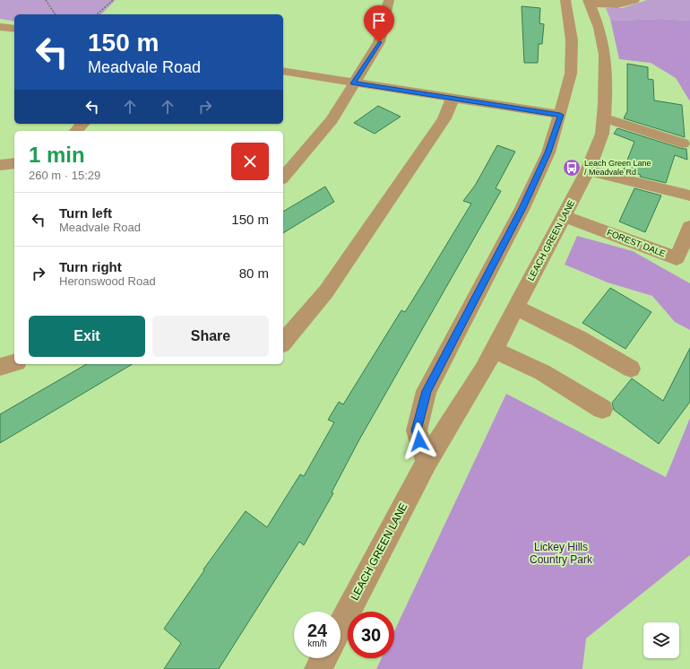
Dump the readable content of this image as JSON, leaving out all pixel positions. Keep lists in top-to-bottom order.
{
  "streets": {
    "street": ["LEACH GREEN LANE", "FOREST DALE"]
  },
  "crossings": [
    ["LEACH GREEN LANE", "FOREST DALE"]
  ],
  "parks": ["Lickey Hills Country Park"],
  "places": {
    "bus stop": ["Leach Green Lane / Meadvale Rd"]
  },
  "page": {
    "turn": ["150 m", "Meadvale Road"],
    "heading": ["1 min", "260 m · 15:29"],
    "list": [
      {
        "name": "Turn left",
        "note": "Meadvale Road",
        "value": "150 m"
      },
      {
        "name": "Turn right",
        "note": "Heronswood Road",
        "value": "80 m"
      }
    ],
    "buttons": ["Exit", "Share"],
    "speed": "24 km/h",
    "limit": "30"
  }
}
